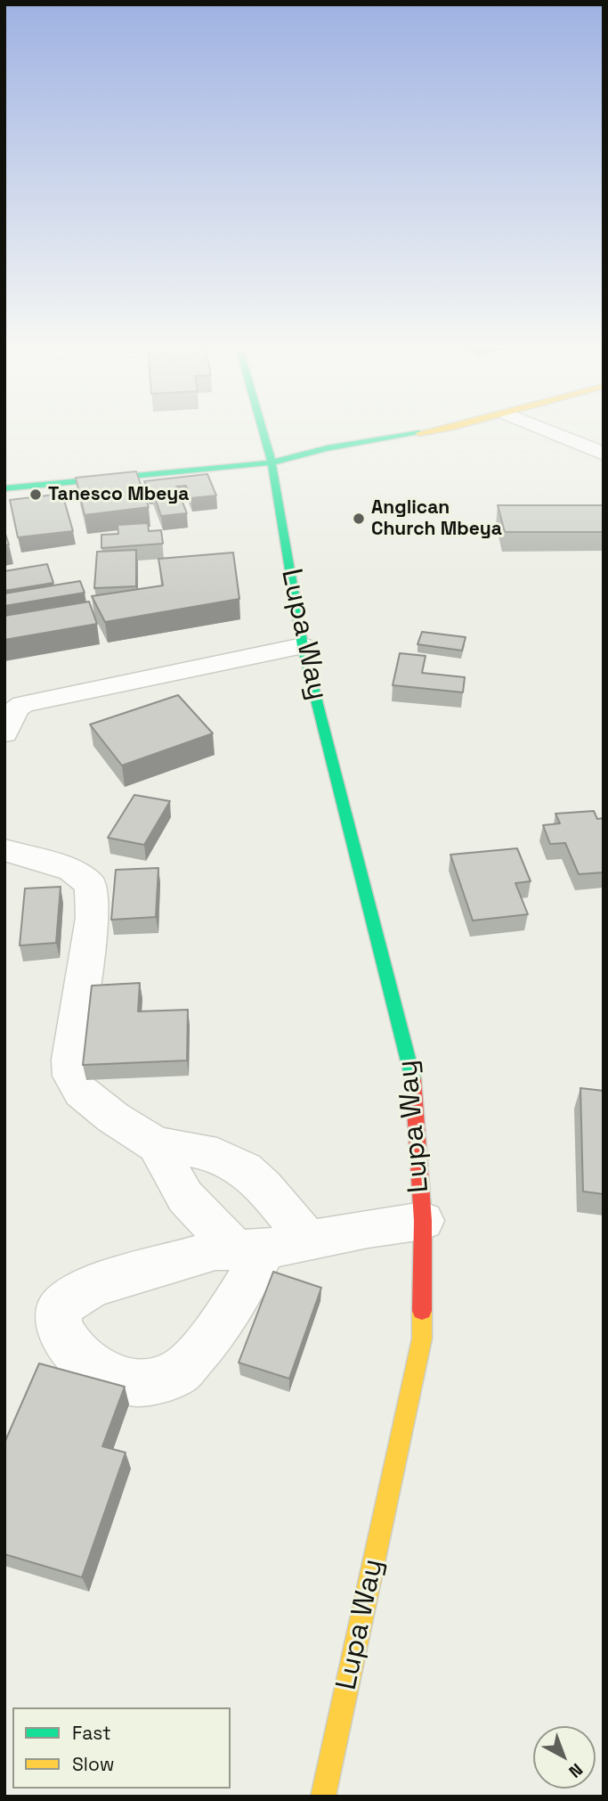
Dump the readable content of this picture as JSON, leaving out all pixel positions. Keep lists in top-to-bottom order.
{
  "streets": {
    "street": ["Lupa Way"]
  },
  "places": ["Tanesco Mbeya", "Anglican Church Mbeya"],
  "legend": ["Fast", "Slow"],
  "north": "bottom right"
}
